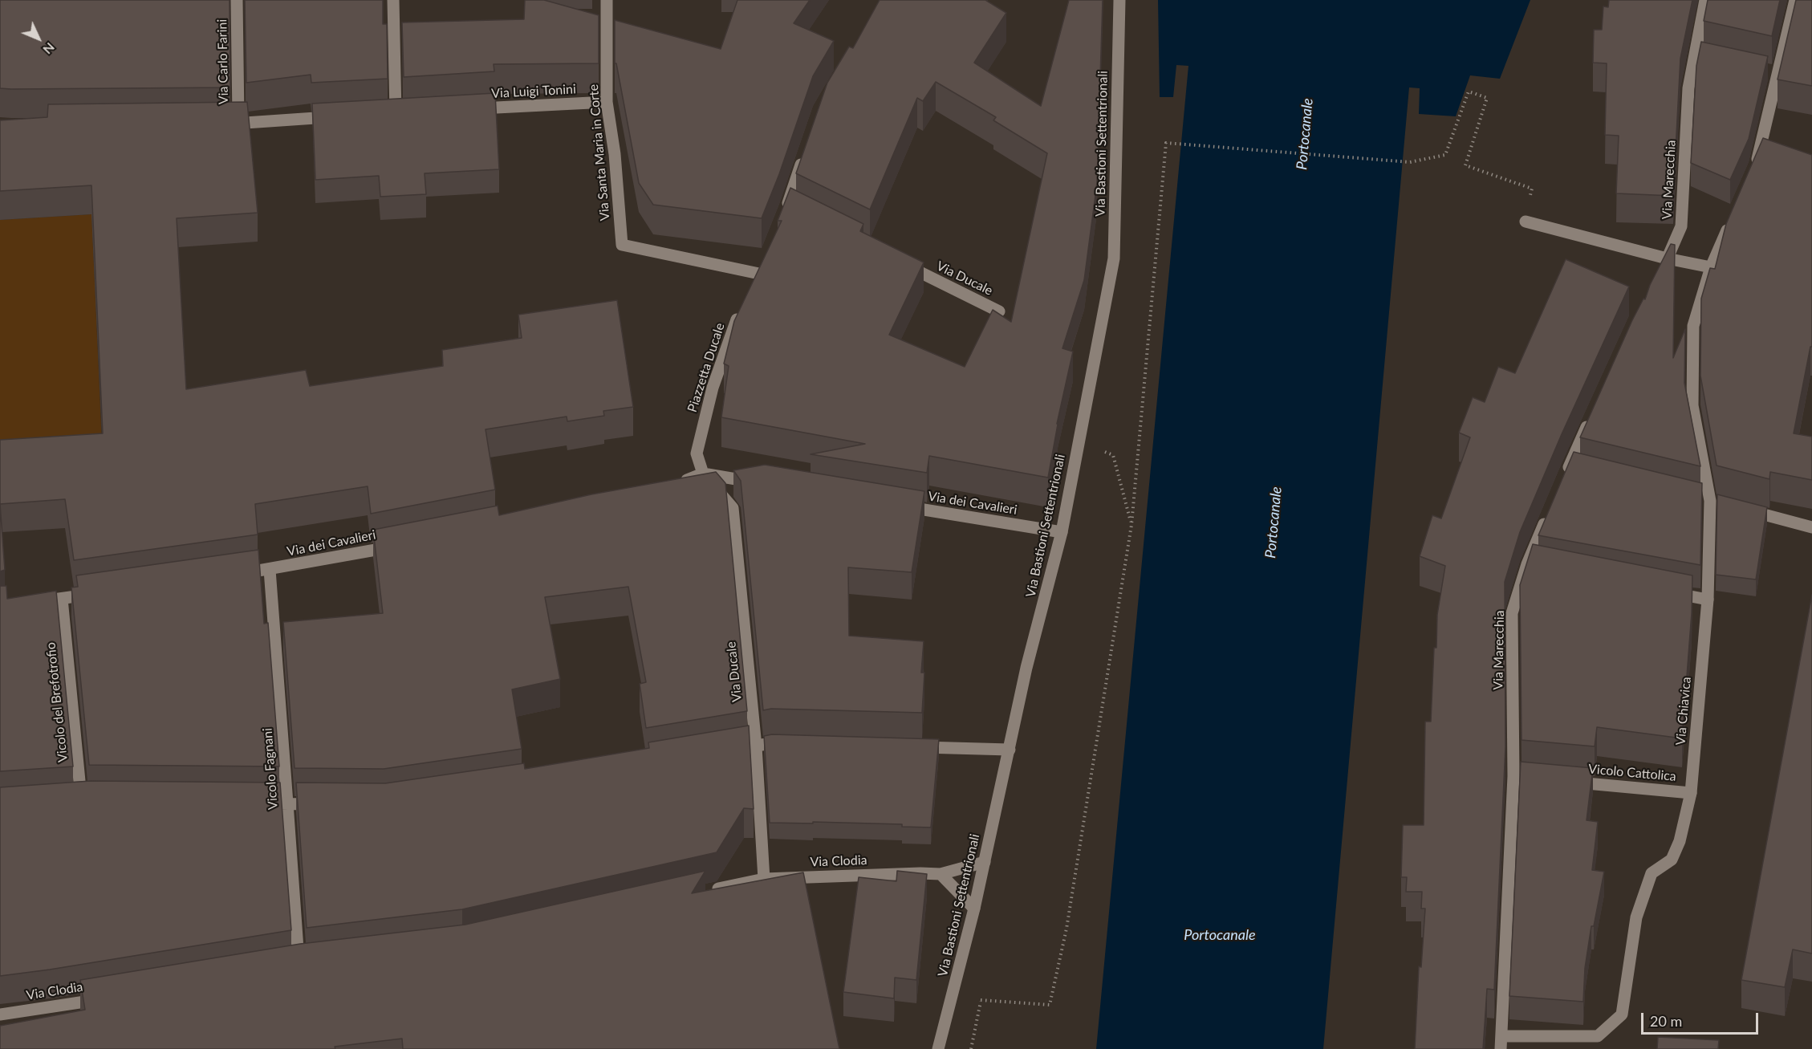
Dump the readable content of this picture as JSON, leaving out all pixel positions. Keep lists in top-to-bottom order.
{
  "streets": {
    "street": [
      "Via Carlo Farini",
      "Via Luigi Tonini",
      "Via Bastioni Settentrionali",
      "Via Santa Maria in Corte",
      "Via Marecchia",
      "Via Ducale",
      "Piazzetta Ducale",
      "Via dei Cavalieri",
      "Vicolo del Brefotrofio",
      "Via Chiavica",
      "Vicolo Fagnani",
      "Vicolo Cattolica",
      "Via Clodia"
    ]
  },
  "crossings": [
    ["Via Luigi Tonini", "Via Santa Maria in Corte"],
    ["Via Bastioni Settentrionali", "Via dei Cavalieri"],
    ["Via Bastioni Settentrionali", "Via Clodia"],
    ["Via Marecchia", "Via Chiavica"],
    ["Via Ducale", "Piazzetta Ducale"],
    ["Via Ducale", "Via Clodia"],
    ["Via dei Cavalieri", "Vicolo Fagnani"],
    ["Via Chiavica", "Vicolo Cattolica"]
  ],
  "water": ["Portocanale"],
  "scale_bar": "20 m",
  "north": "bottom right"
}
